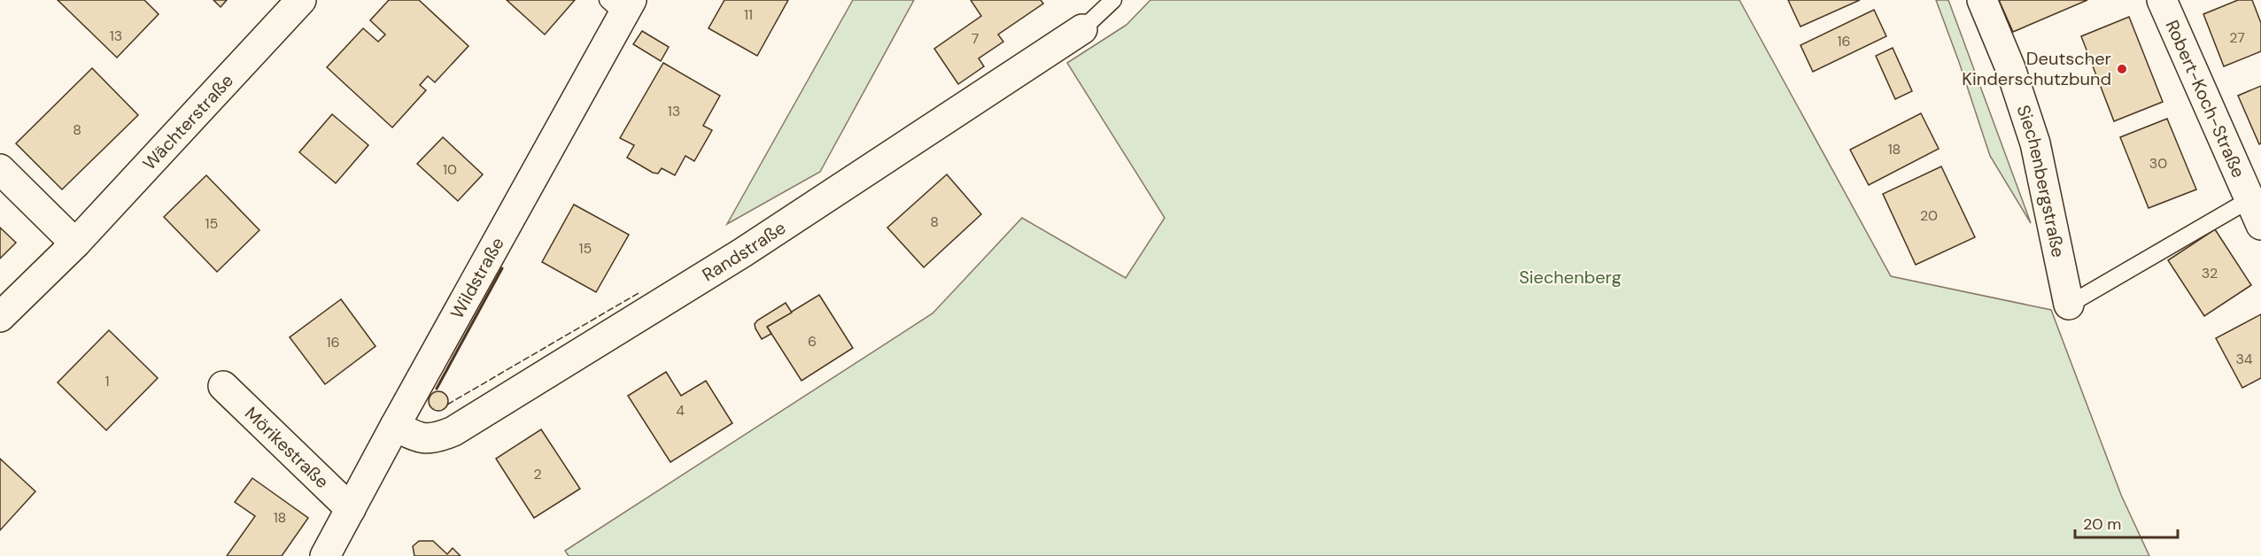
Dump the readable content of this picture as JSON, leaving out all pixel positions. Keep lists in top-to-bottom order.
{
  "streets": {
    "street": [
      "Robert-Koch-Straße",
      "Wächterstraße",
      "Siechenbergstraße",
      "Randstraße",
      "Wildstraße",
      "Mörikestraße"
    ]
  },
  "crossings": [
    ["Randstraße", "Wildstraße"],
    ["Wildstraße", "Mörikestraße"]
  ],
  "parks": ["Siechenberg"],
  "places": ["Deutscher Kinderschutzbund"],
  "house_numbers": [
    "11",
    "13",
    "27",
    "7",
    "16",
    "13",
    "8",
    "18",
    "30",
    "10",
    "20",
    "8",
    "15",
    "15",
    "32",
    "6",
    "16",
    "34",
    "1",
    "4",
    "2",
    "18"
  ],
  "scale_bar": "20 m"
}
